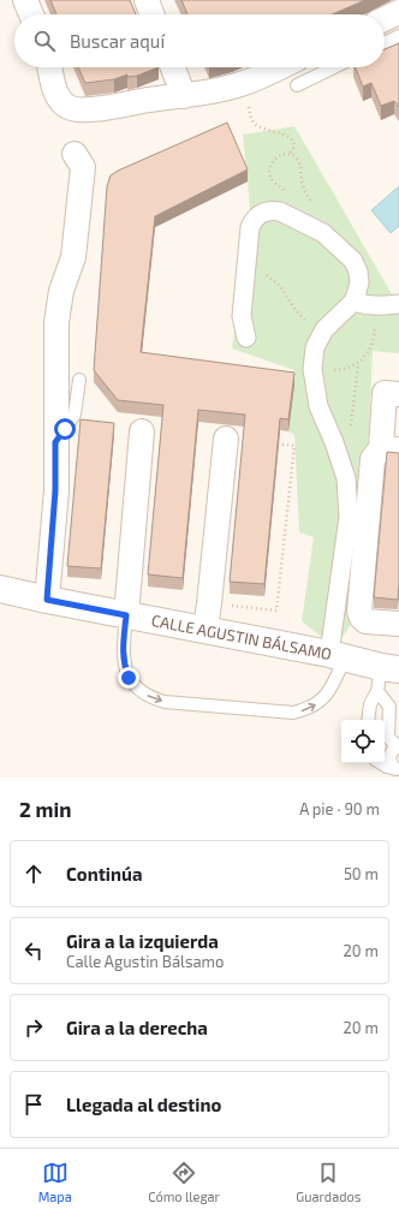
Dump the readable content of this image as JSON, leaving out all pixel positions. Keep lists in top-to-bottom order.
{
  "streets": {
    "street": ["CALLE AGUSTIN BÁLSAMO"]
  },
  "page": {
    "search": "Buscar aquí",
    "heading": ["2 min", "A pie · 90 m"],
    "list": [
      ["Continúa", "50 m"],
      ["Gira a la izquierda", "Calle Agustin Bálsamo", "20 m"],
      ["Gira a la derecha", "20 m"],
      "Llegada al destino"
    ],
    "nav": ["Mapa", "Cómo llegar", "Guardados"]
  }
}
